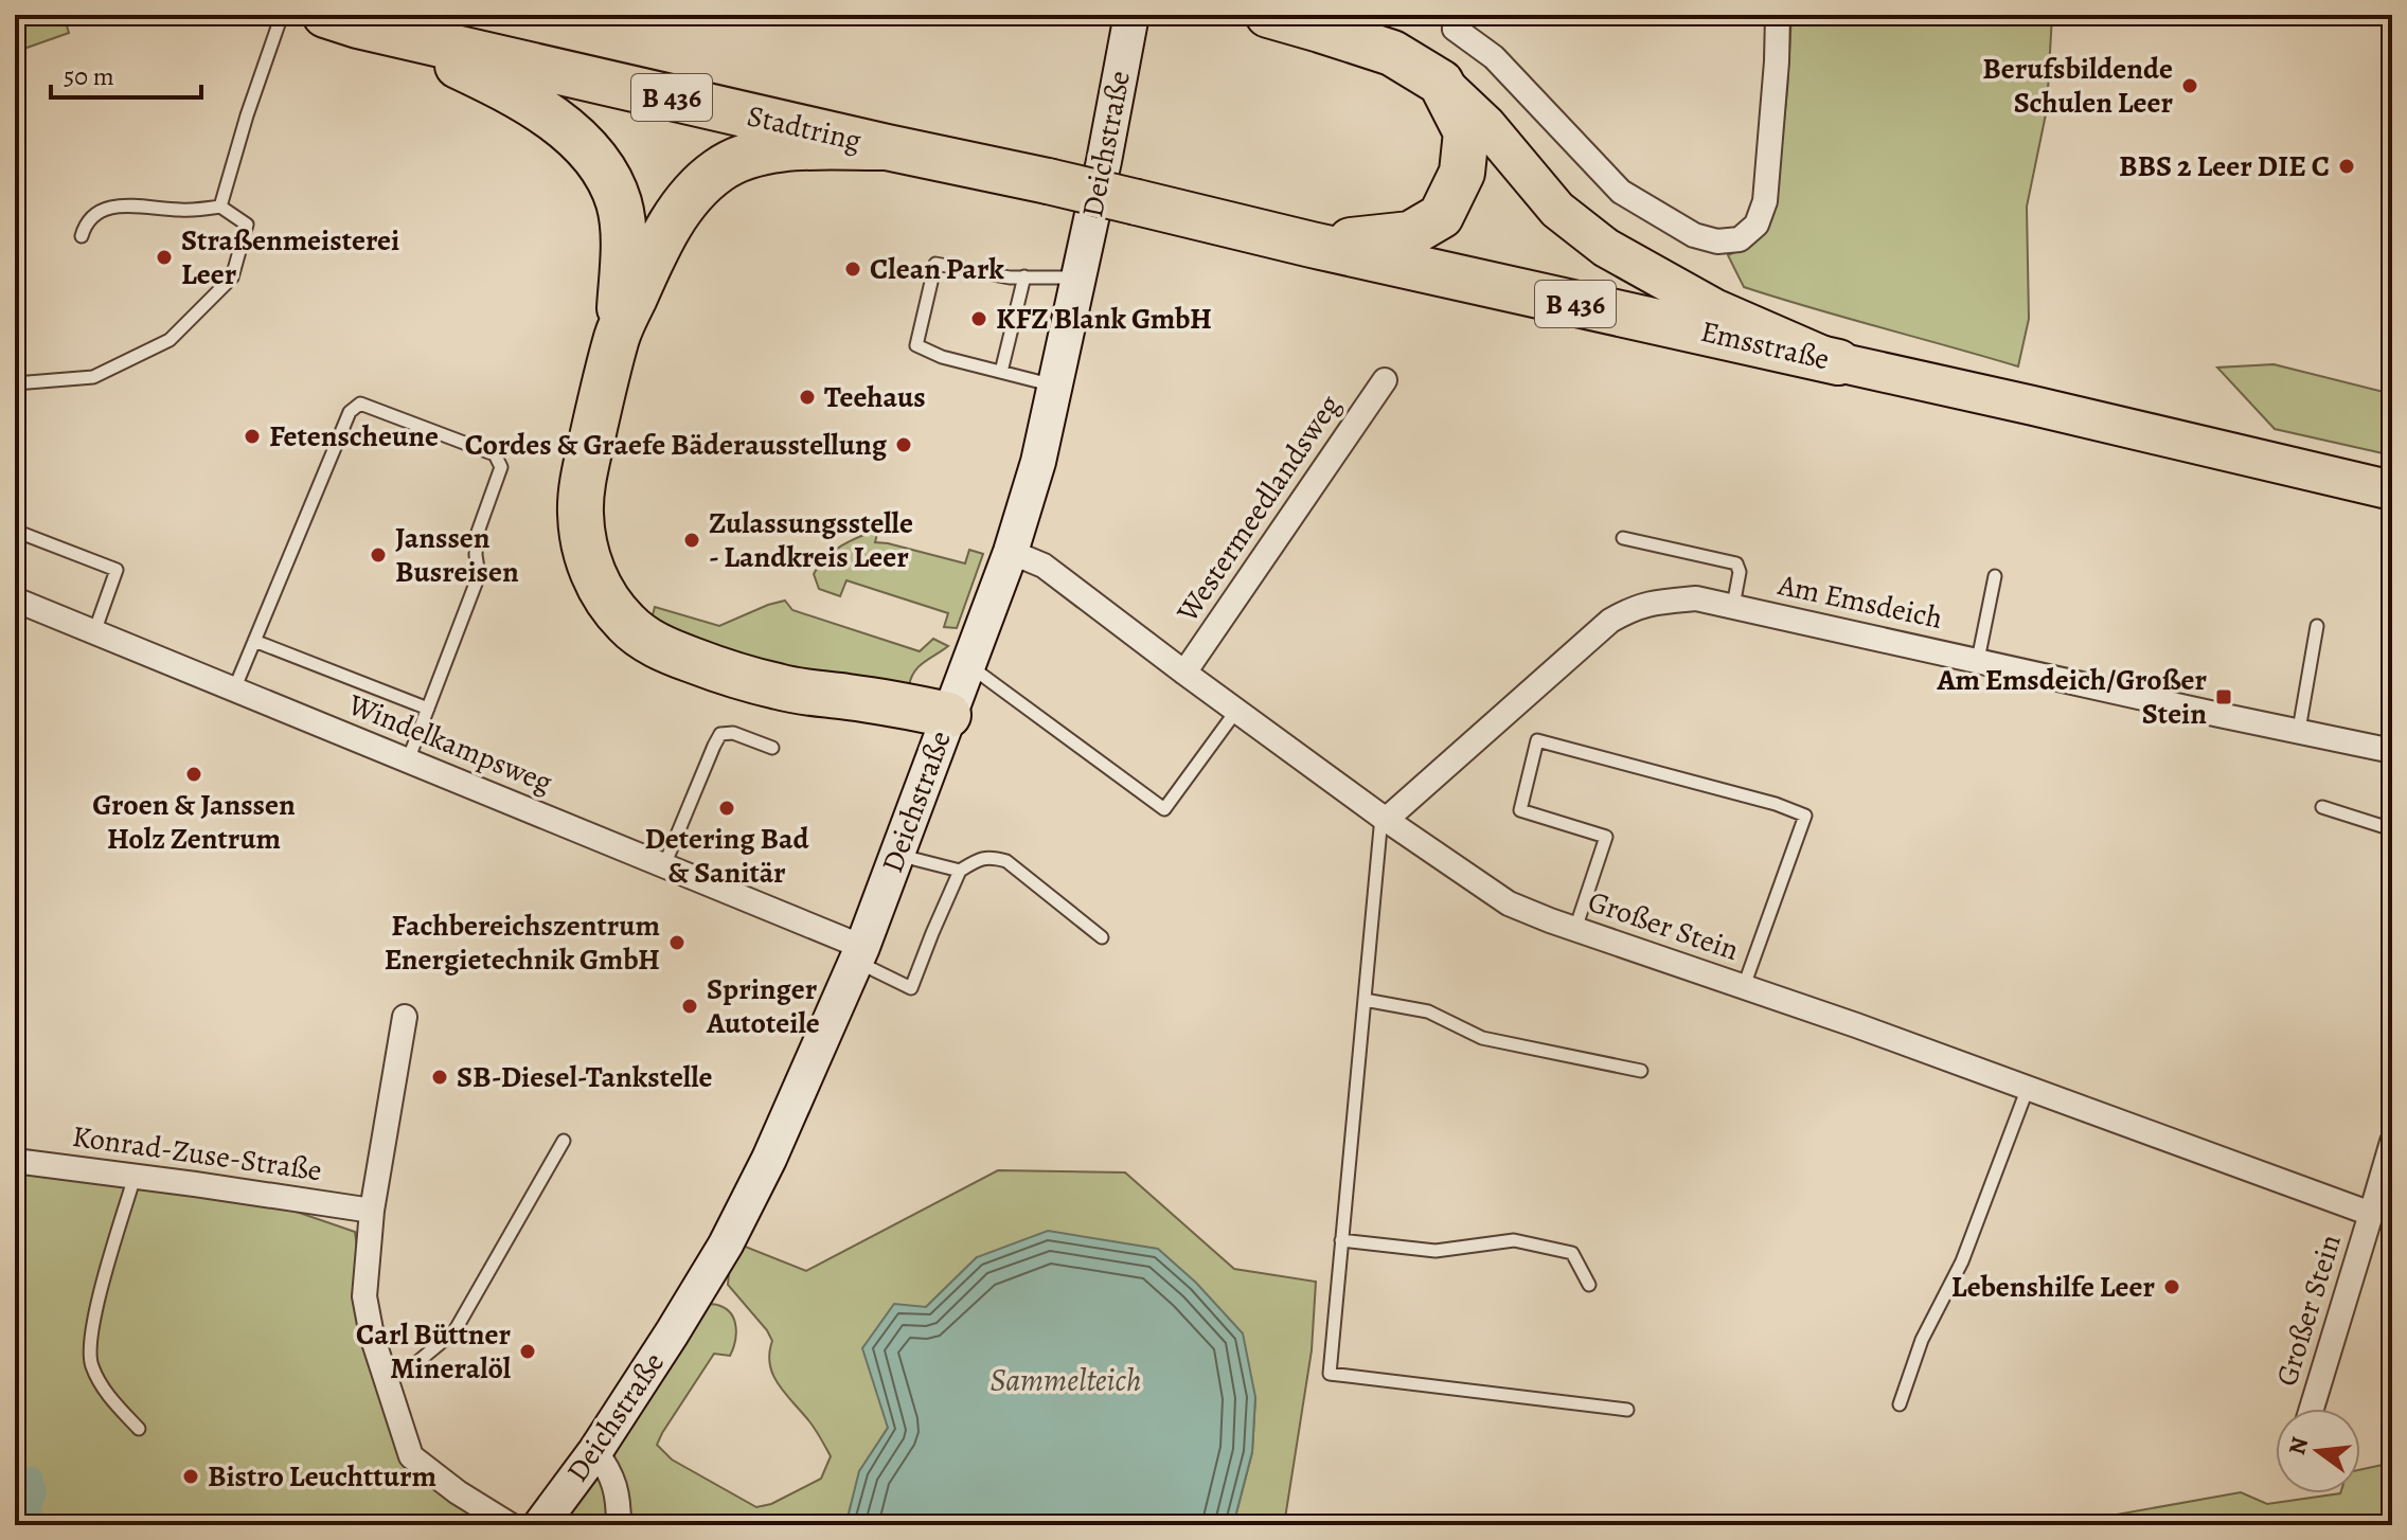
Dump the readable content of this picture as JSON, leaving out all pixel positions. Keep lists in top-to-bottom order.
{
  "streets": {
    "highway": ["B 436", "Stadtring", "Emsstraße"],
    "main road": ["Deichstraße"],
    "street": [
      "Westermeedlandsweg",
      "Am Emsdeich",
      "Windelkampsweg",
      "Großer Stein",
      "Konrad-Zuse-Straße"
    ]
  },
  "crossings": [
    ["Stadtring", "Emsstraße"],
    ["Deichstraße", "Windelkampsweg"],
    ["Deichstraße", "Großer Stein"],
    ["Westermeedlandsweg", "Großer Stein"],
    ["Am Emsdeich", "Großer Stein"]
  ],
  "water": ["Sammelteich"],
  "places": {
    "other": [
      "Berufsbildende Schulen Leer",
      "BBS 2 Leer DIE C",
      "Straßenmeisterei Leer",
      "Clean Park",
      "KFZ Blank GmbH",
      "Teehaus",
      "Fetenscheune",
      "Cordes & Graefe Bäderausstellung",
      "Zulassungsstelle - Landkreis Leer",
      "Janssen Busreisen",
      "Groen & Janssen Holz Zentrum",
      "Detering Bad & Sanitär",
      "Fachbereichszentrum Energietechnik GmbH",
      "Springer Autoteile",
      "SB-Diesel-Tankstelle",
      "Lebenshilfe Leer",
      "Carl Büttner Mineralöl",
      "Bistro Leuchtturm"
    ],
    "transit": ["Am Emsdeich/Großer Stein"]
  },
  "scale_bar": "50 m",
  "north": "left"
}
